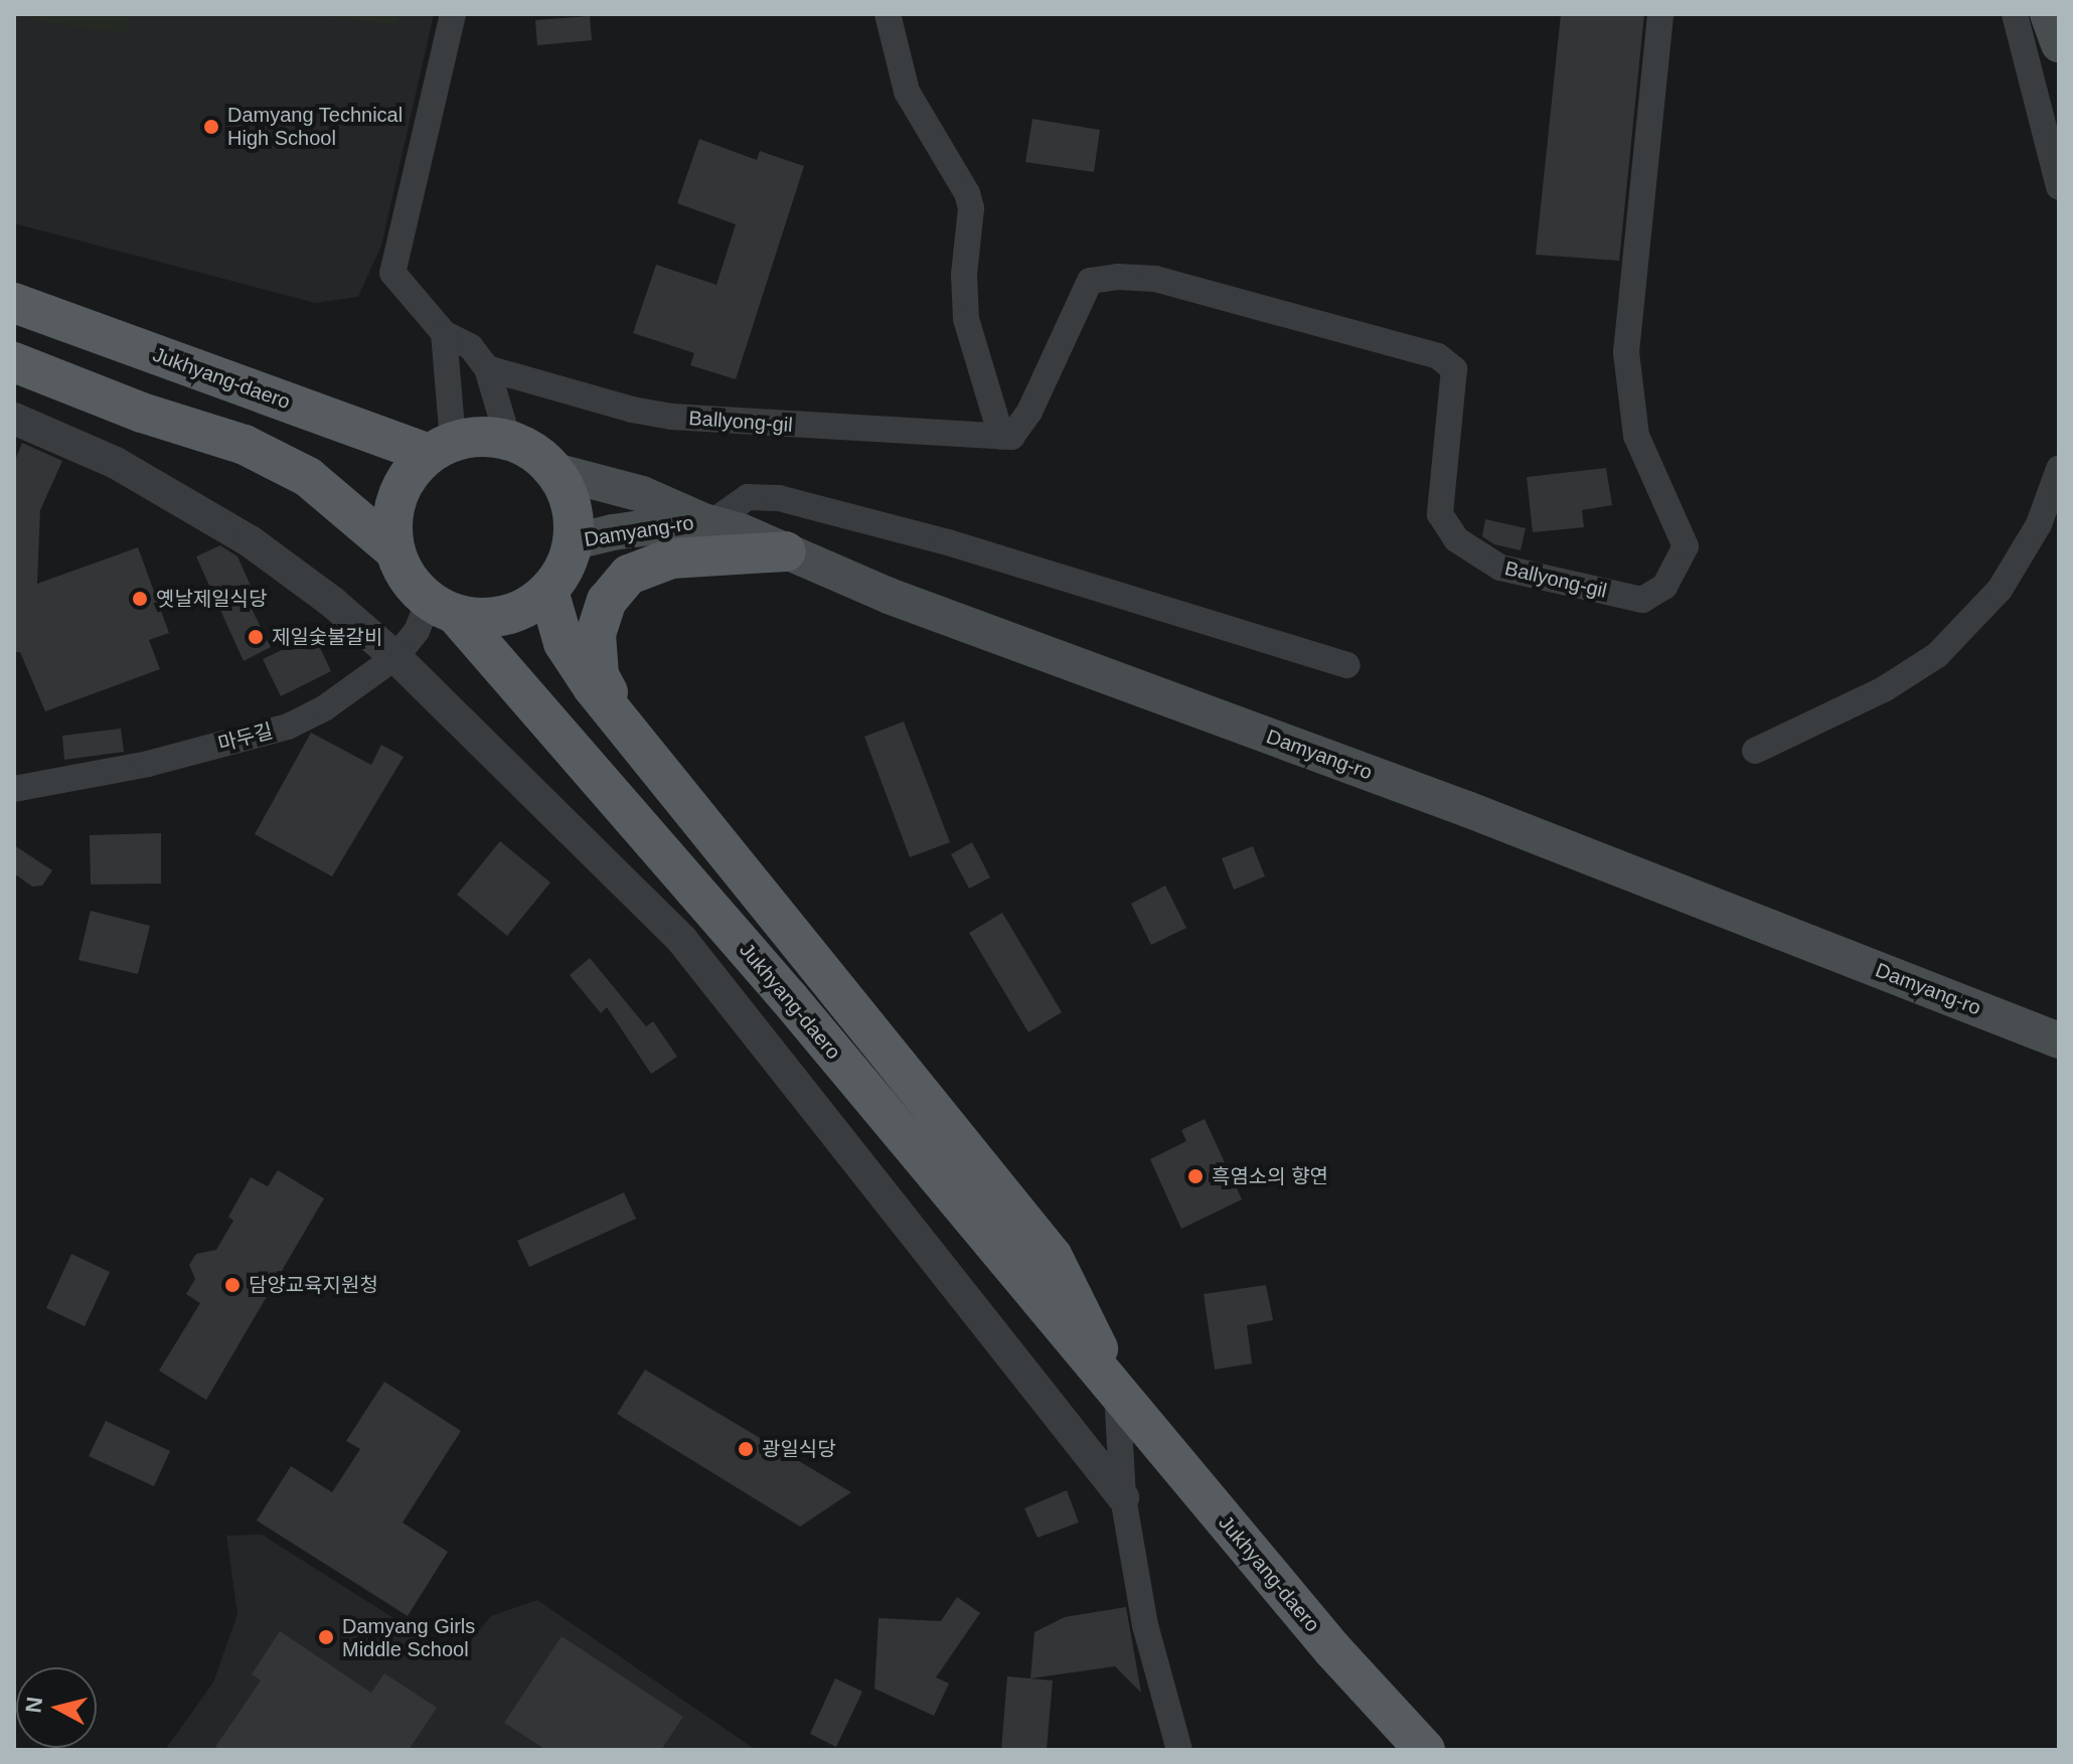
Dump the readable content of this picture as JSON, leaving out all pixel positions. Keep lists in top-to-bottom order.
{
  "streets": {
    "main road": ["Jukhyang-daero", "Damyang-ro"],
    "street": ["Ballyong-gil", "마두길"]
  },
  "crossings": [
    ["Jukhyang-daero", "Damyang-ro"],
    ["Jukhyang-daero", "마두길"],
    ["Damyang-ro", "마두길"]
  ],
  "places": [
    "Damyang Technical High School",
    "옛날제일식당",
    "제일숯불갈비",
    "흑염소의 향연",
    "담양교육지원청",
    "광일식당",
    "Damyang Girls Middle School"
  ],
  "north": "left"
}
